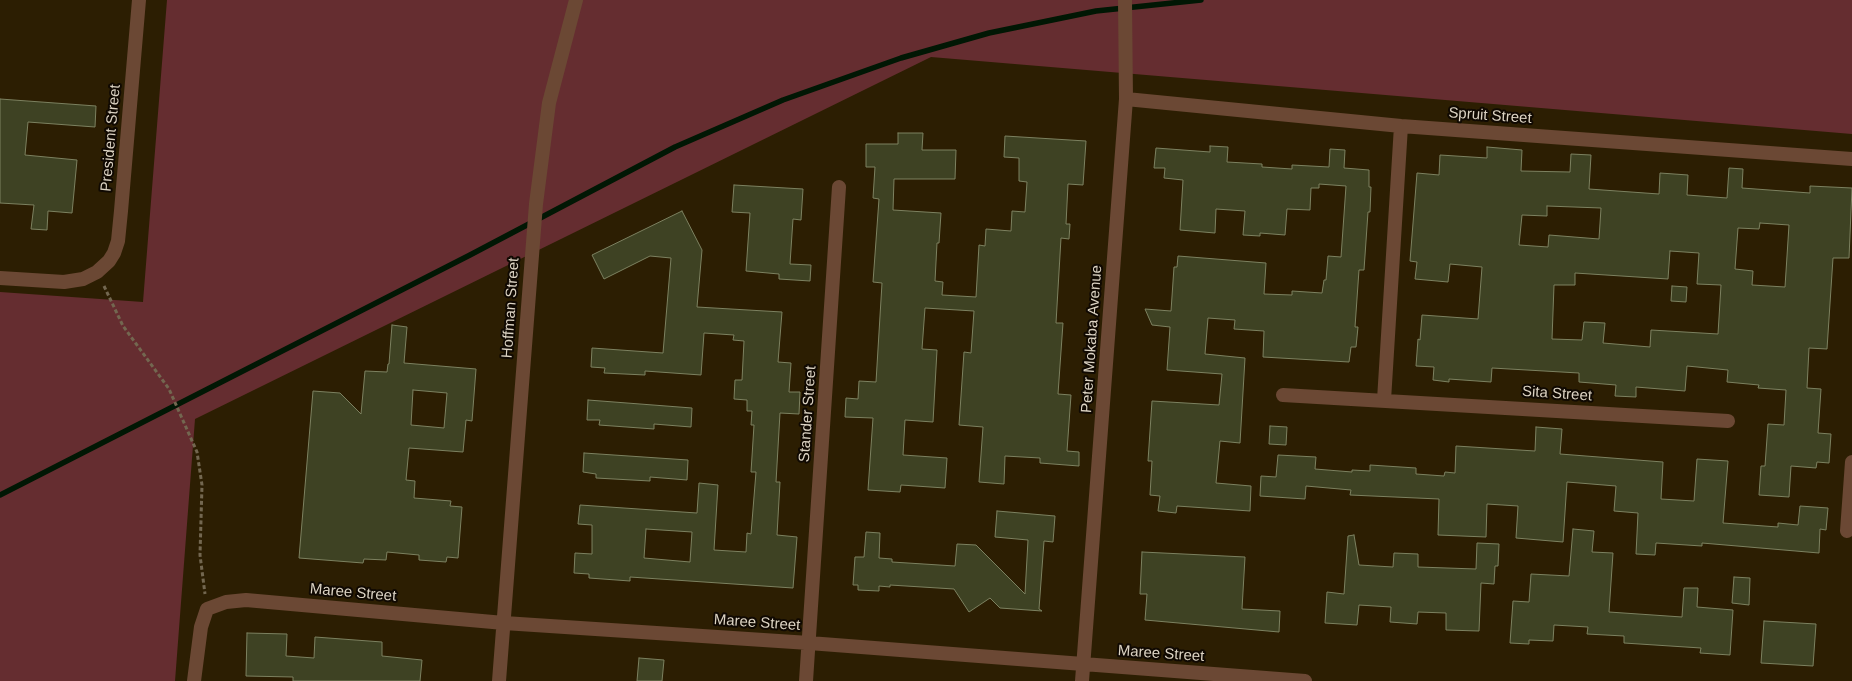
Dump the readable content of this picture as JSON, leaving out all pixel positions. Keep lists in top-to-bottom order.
{
  "streets": {
    "street": [
      "Spruit Street",
      "President Street",
      "Hoffman Street",
      "Peter Mokaba Avenue",
      "Sita Street",
      "Stander Street",
      "Maree Street"
    ]
  },
  "crossings": [
    ["Spruit Street", "Peter Mokaba Avenue"],
    ["Hoffman Street", "Maree Street"],
    ["Peter Mokaba Avenue", "Maree Street"],
    ["Stander Street", "Maree Street"]
  ]
}
